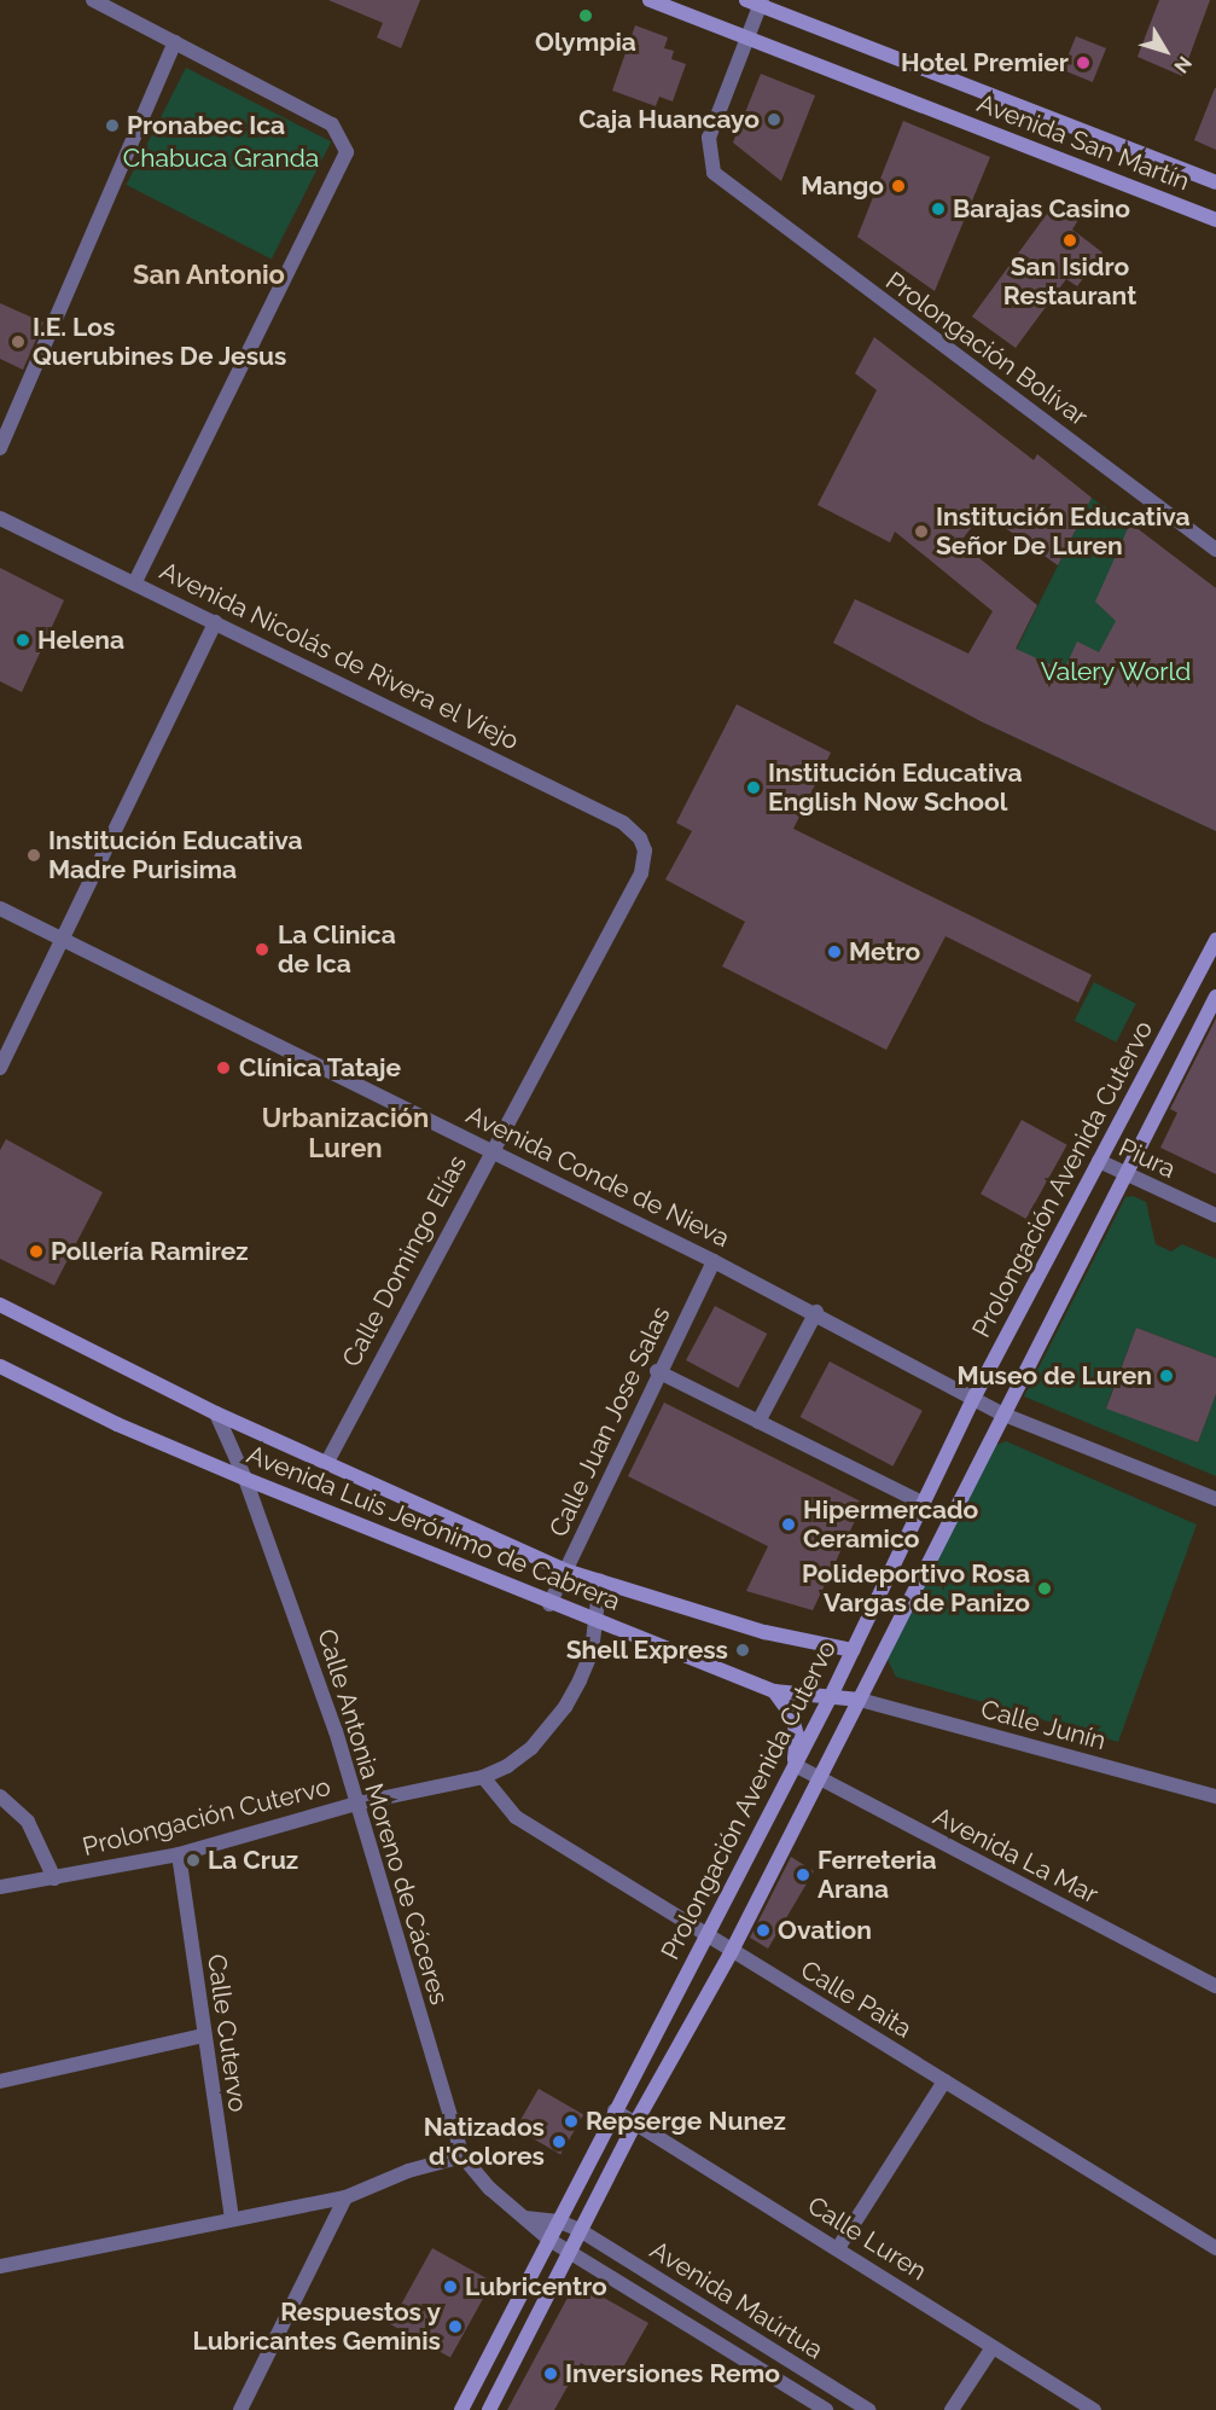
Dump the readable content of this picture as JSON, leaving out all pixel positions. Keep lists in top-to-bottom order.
{
  "streets": {
    "street": [
      "Avenida San Martín",
      "Prolongación Bolívar",
      "Avenida Nicolás de Rivera el Viejo",
      "Piura",
      "Avenida Conde de Nieva",
      "Prolongación Avenida Cutervo",
      "Calle Domingo Elías",
      "Calle Juan Jose Salas",
      "Avenida Luis Jerónimo de Cabrera",
      "Calle Junín",
      "Prolongación Cutervo",
      "Calle Antonia Moreno de Cáceres",
      "Avenida La Mar",
      "Calle Paita",
      "Calle Cutervo",
      "Calle Luren",
      "Avenida Maúrtua"
    ]
  },
  "crossings": [
    ["Avenida San Martín", "Prolongación Bolívar"],
    ["Avenida Nicolás de Rivera el Viejo", "Calle Domingo Elías"],
    ["Piura", "Prolongación Avenida Cutervo"],
    ["Avenida Conde de Nieva", "Prolongación Avenida Cutervo"],
    ["Avenida Conde de Nieva", "Calle Domingo Elías"],
    ["Avenida Conde de Nieva", "Calle Juan Jose Salas"],
    ["Prolongación Avenida Cutervo", "Avenida Luis Jerónimo de Cabrera"],
    ["Prolongación Avenida Cutervo", "Calle Junín"],
    ["Prolongación Avenida Cutervo", "Calle Antonia Moreno de Cáceres"],
    ["Prolongación Avenida Cutervo", "Avenida La Mar"],
    ["Prolongación Avenida Cutervo", "Calle Paita"],
    ["Prolongación Avenida Cutervo", "Calle Luren"],
    ["Prolongación Avenida Cutervo", "Avenida Maúrtua"],
    ["Calle Domingo Elías", "Avenida Luis Jerónimo de Cabrera"],
    ["Calle Juan Jose Salas", "Avenida Luis Jerónimo de Cabrera"],
    ["Avenida Luis Jerónimo de Cabrera", "Calle Junín"],
    ["Avenida Luis Jerónimo de Cabrera", "Prolongación Cutervo"],
    ["Avenida Luis Jerónimo de Cabrera", "Calle Antonia Moreno de Cáceres"],
    ["Prolongación Cutervo", "Calle Antonia Moreno de Cáceres"],
    ["Prolongación Cutervo", "Calle Paita"],
    ["Prolongación Cutervo", "Calle Cutervo"],
    ["Calle Antonia Moreno de Cáceres", "Avenida Maúrtua"]
  ],
  "districts": ["San Antonio", "Urbanización Luren"],
  "parks": ["Chabuca Granda", "Valery World"],
  "places": [
    "Olympia",
    "Hotel Premier",
    "Caja Huancayo",
    "Pronabec Ica",
    "Mango",
    "Barajas Casino",
    "San Isidro Restaurant",
    "I.E. Los Querubines De Jesus",
    "Institución Educativa Señor De Luren",
    "Helena",
    "Institución Educativa English Now School",
    "Institución Educativa Madre Purisima",
    "La Clinica de Ica",
    "Metro",
    "Clínica Tataje",
    "Pollería Ramirez",
    "Museo de Luren",
    "Hipermercado Ceramico",
    "Polideportivo Rosa Vargas de Panizo",
    "Shell Express",
    "La Cruz",
    "Ferreteria Arana",
    "Ovation",
    "Repserge Nunez",
    "Natizados d'Colores",
    "Lubricentro",
    "Respuestos y Lubricantes Geminis",
    "Inversiones Remo"
  ],
  "north": "bottom right"
}
